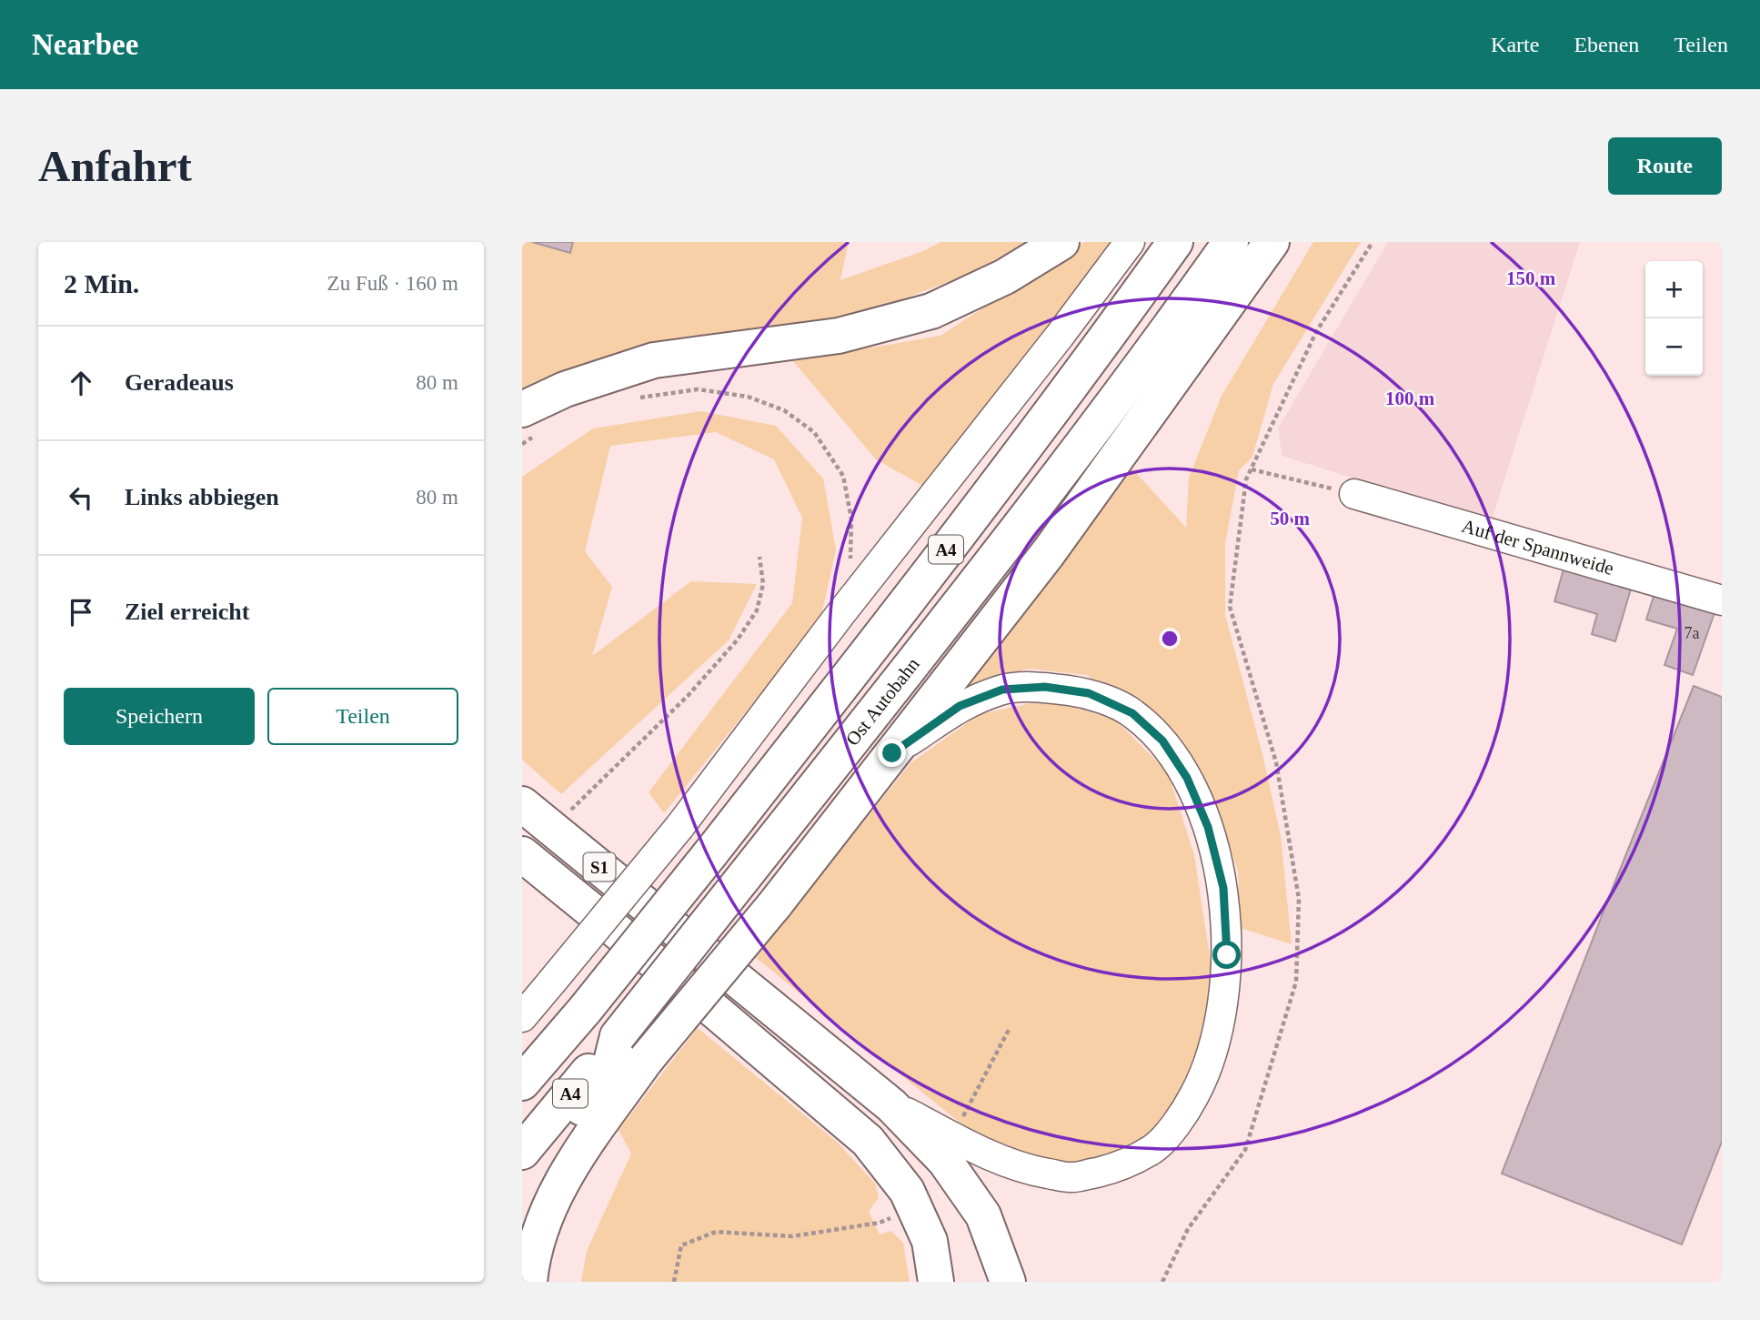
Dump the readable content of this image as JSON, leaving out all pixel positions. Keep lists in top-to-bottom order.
{
  "streets": {
    "highway": ["A4", "Ost Autobahn", "S1"],
    "street": ["Auf der Spannweide"]
  },
  "house_numbers": ["7a"],
  "page": {
    "header": "Nearbee",
    "nav": ["Karte", "Ebenen", "Teilen"],
    "buttons": [
      "Route",
      ["Speichern", "Teilen"]
    ],
    "title": "Anfahrt",
    "heading": ["2 Min.", "Zu Fuß · 160 m"],
    "map_buttons": ["+", "−"],
    "list": [
      ["Geradeaus", "80 m"],
      ["Links abbiegen", "80 m"],
      "Ziel erreicht"
    ]
  },
  "rings": ["150 m", "100 m", "50 m"]
}
